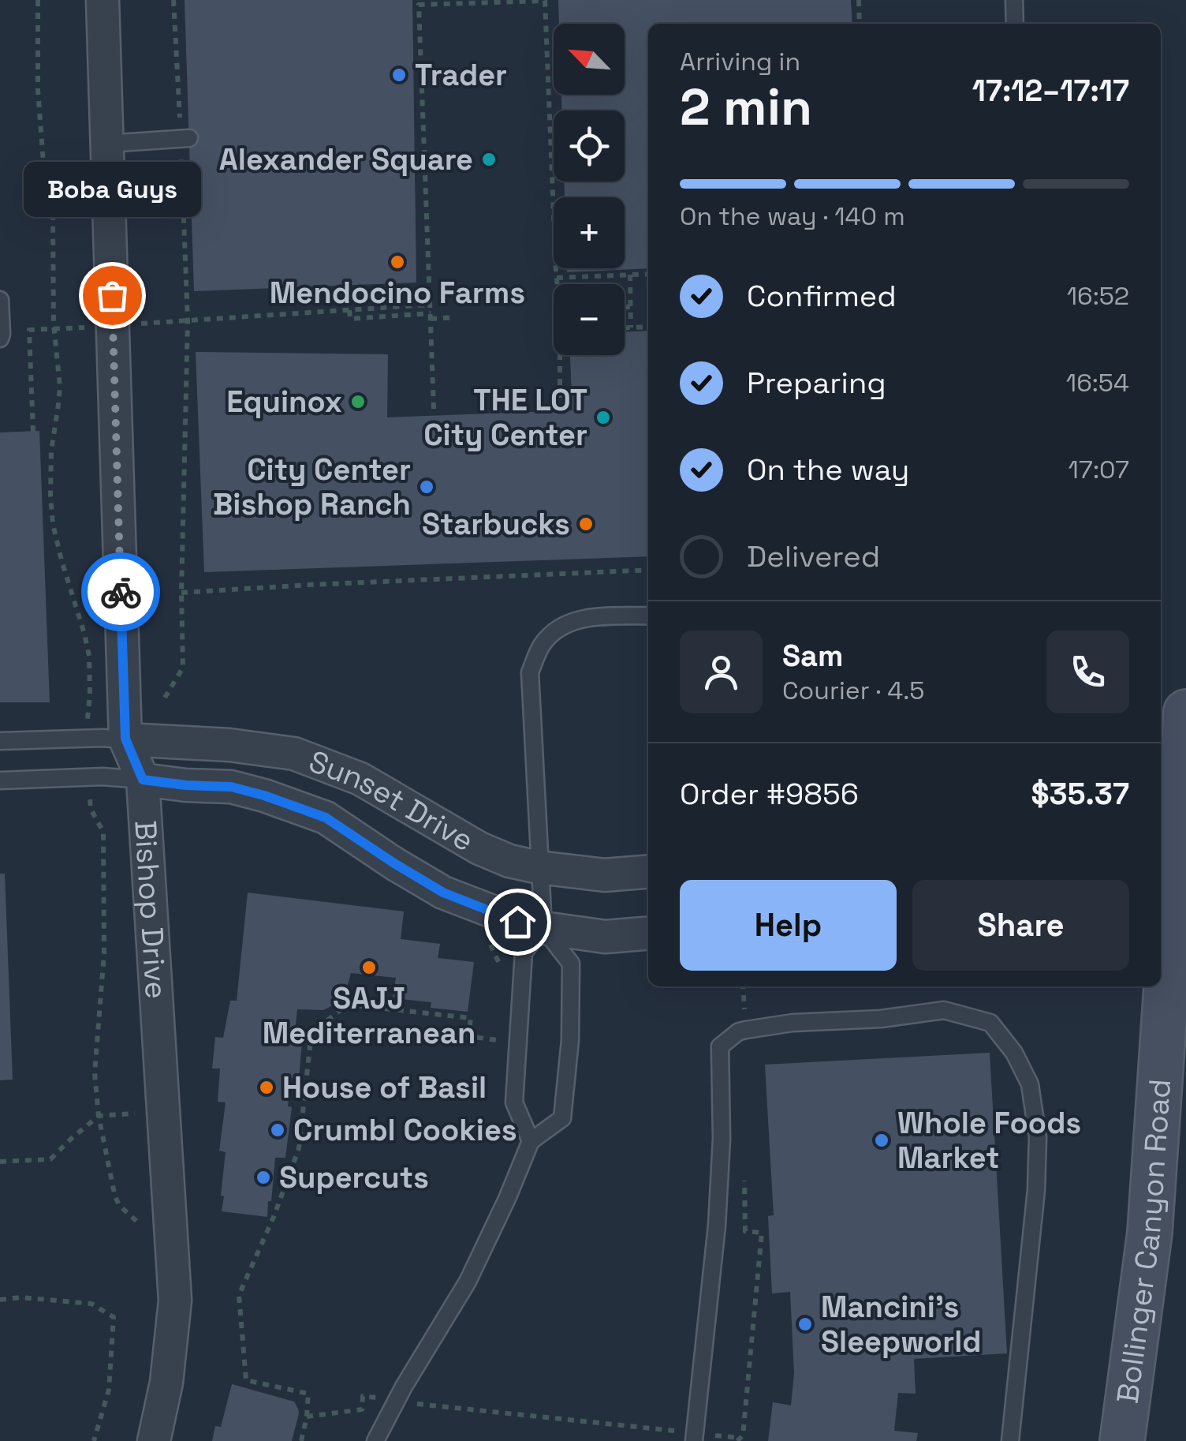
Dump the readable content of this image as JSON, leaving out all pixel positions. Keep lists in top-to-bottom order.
{
  "streets": {
    "main road": ["Bollinger Canyon Road"],
    "street": ["Sunset Drive", "Bishop Drive"]
  },
  "crossings": [
    ["Sunset Drive", "Bishop Drive"]
  ],
  "places": [
    "Trader",
    "Alexander Square",
    "Mendocino Farms",
    "Boba Guys",
    "Equinox",
    "THE LOT City Center",
    "City Center Bishop Ranch",
    "Starbucks",
    "SAJJ Mediterranean",
    "House of Basil",
    "Crumbl Cookies",
    "Whole Foods Market",
    "Supercuts",
    "Mancini's Sleepworld"
  ],
  "north": "top left",
  "page": {
    "map_buttons": ["+", "−"],
    "heading": ["2 min", "Arriving in", "17:12–17:17"],
    "panel": [
      "Sam",
      "Courier · 4.5",
      "Order #9856",
      "$35.37"
    ],
    "bar": "On the way · 140 m",
    "bubble": "Boba Guys",
    "list": [
      ["Confirmed", "16:52"],
      ["Preparing", "16:54"],
      ["On the way", "17:07"],
      "Delivered"
    ],
    "buttons": ["Help", "Share"]
  }
}
